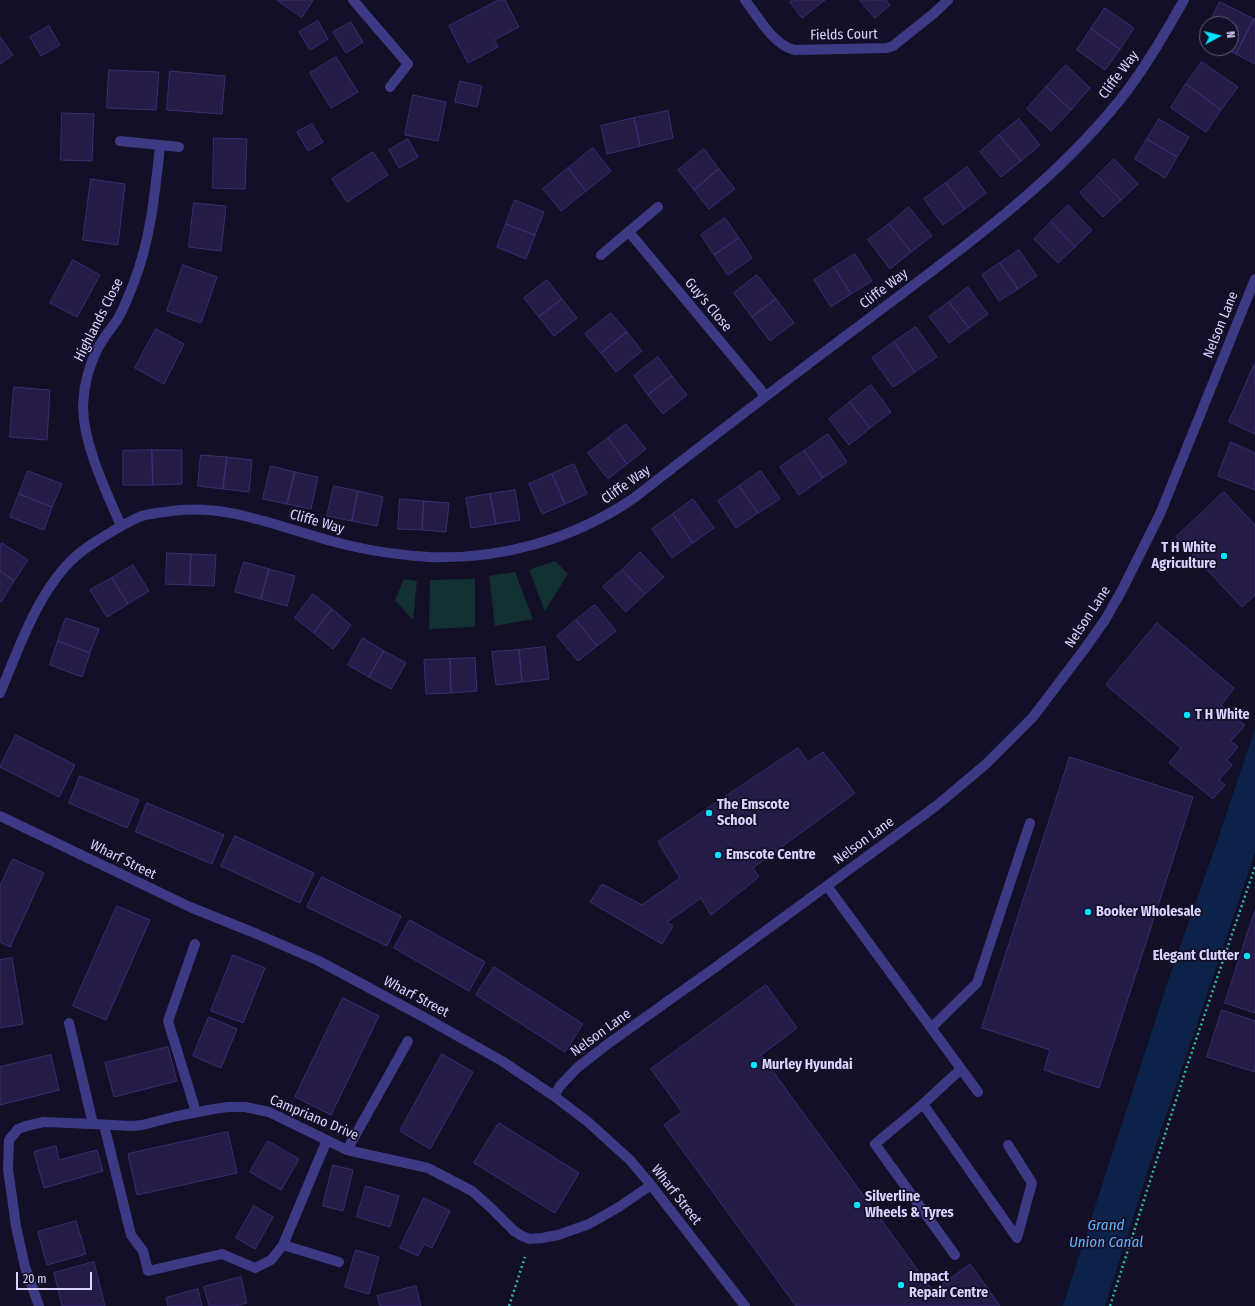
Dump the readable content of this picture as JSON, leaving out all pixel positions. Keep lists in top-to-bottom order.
{
  "streets": {
    "street": [
      "Fields Court",
      "Cliffe Way",
      "Guy's Close",
      "Highlands Close",
      "Nelson Lane",
      "Wharf Street",
      "Campriano Drive"
    ]
  },
  "crossings": [
    ["Cliffe Way", "Guy's Close"],
    ["Cliffe Way", "Highlands Close"],
    ["Nelson Lane", "Wharf Street"]
  ],
  "water": ["Grand Union Canal"],
  "places": [
    "T H White Agriculture",
    "T H White",
    "The Emscote School",
    "Emscote Centre",
    "Booker Wholesale",
    "Elegant Clutter",
    "Murley Hyundai",
    "Silverline Wheels & Tyres",
    "Impact Repair Centre"
  ],
  "scale_bar": "20 m",
  "north": "right"
}
